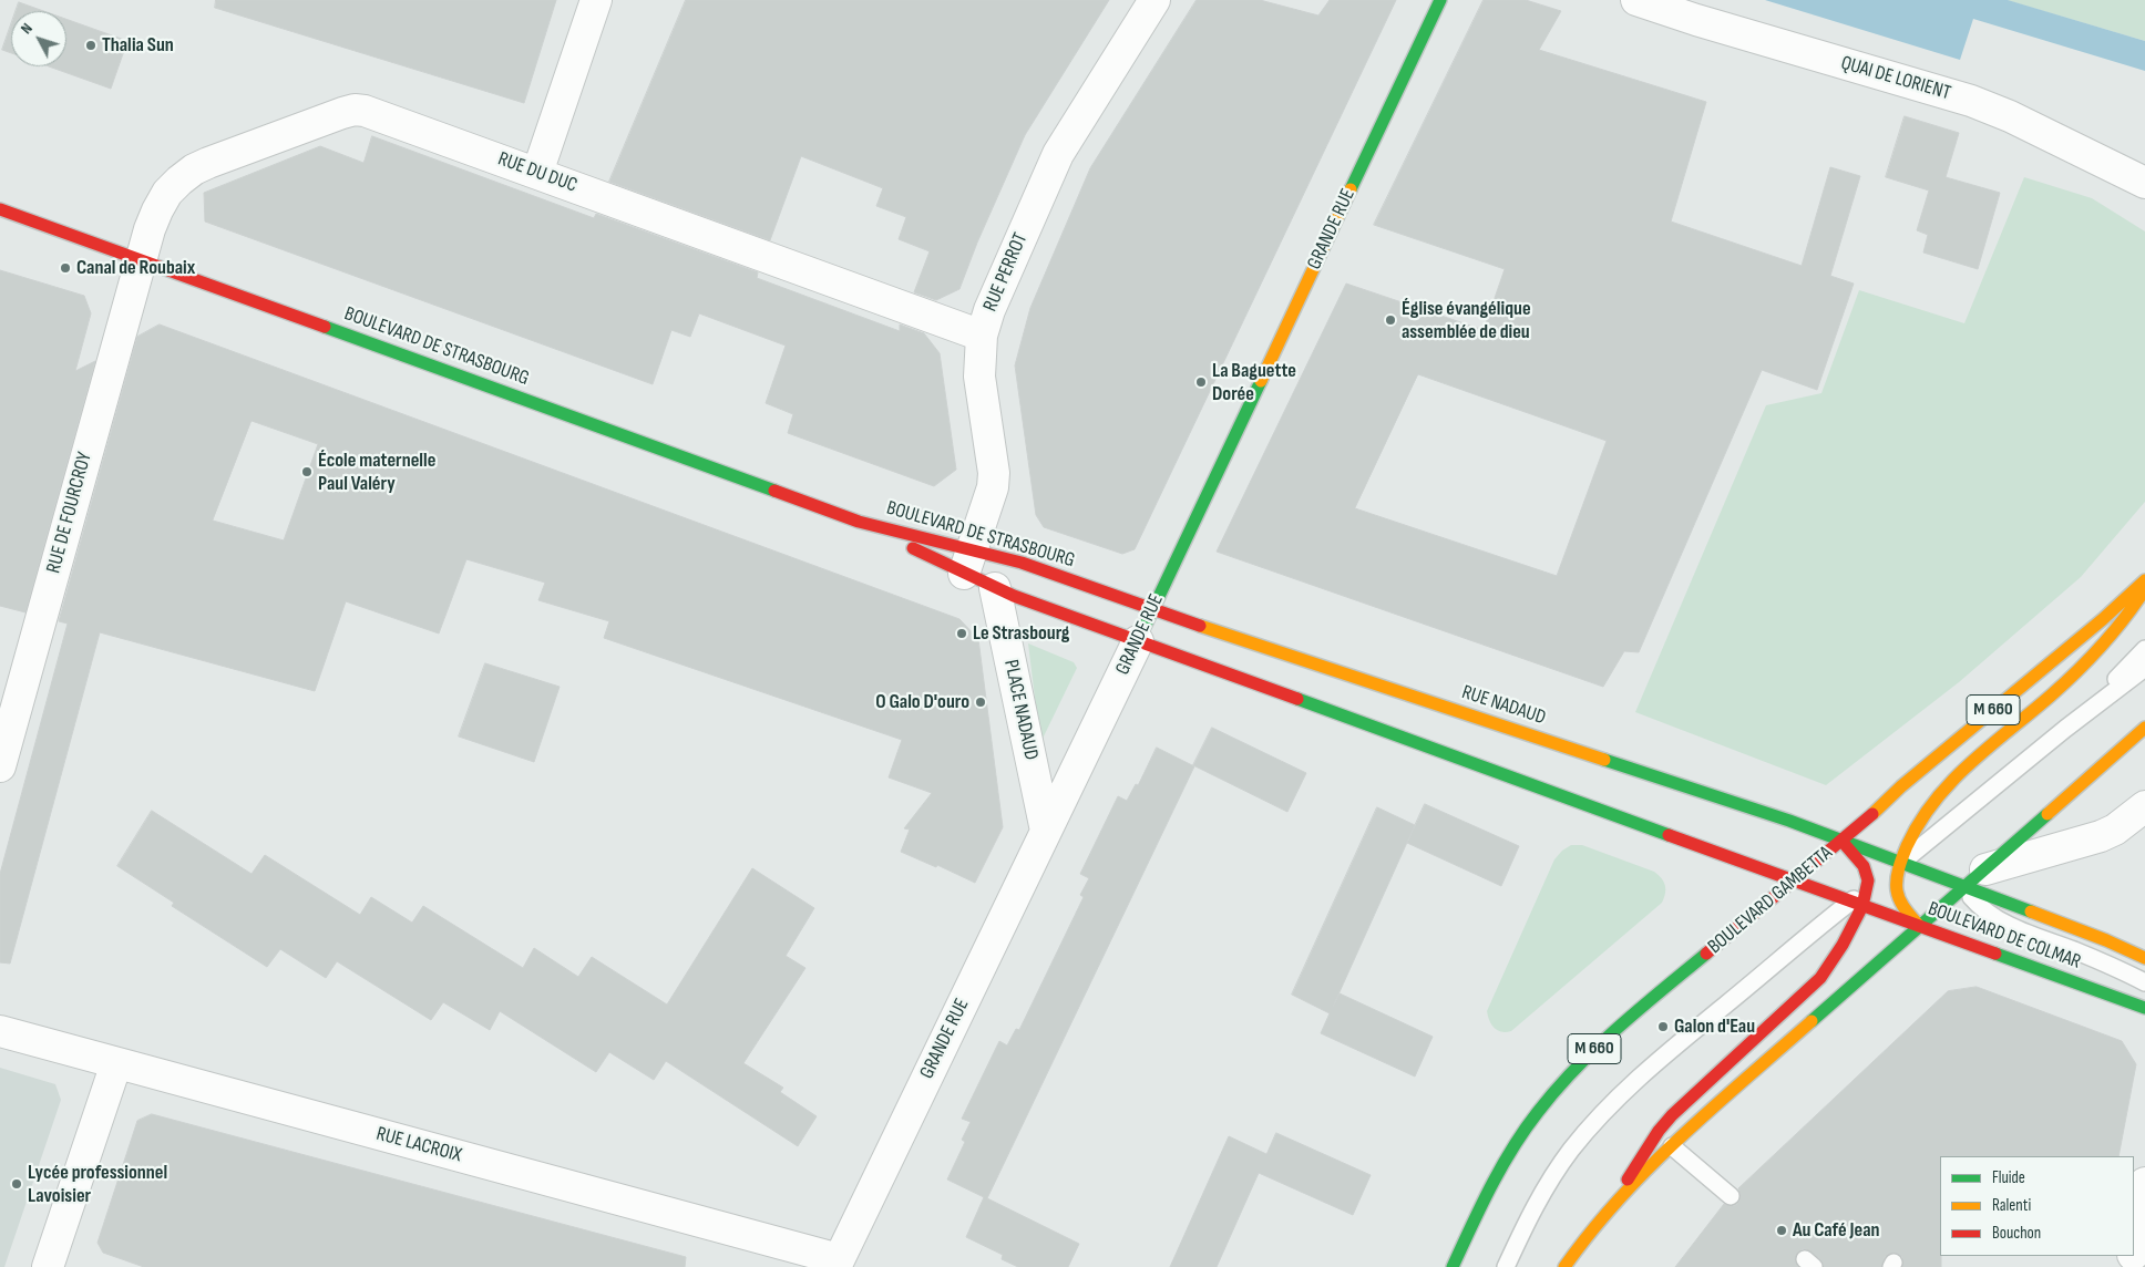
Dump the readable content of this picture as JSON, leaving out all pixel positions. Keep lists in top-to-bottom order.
{
  "streets": {
    "main road": [
      "GRANDE RUE",
      "BOULEVARD DE STRASBOURG",
      "RUE NADAUD",
      "M 660",
      "BOULEVARD GAMBETTA",
      "BOULEVARD DE COLMAR"
    ],
    "street": [
      "QUAI DE LORIENT",
      "RUE DU DUC",
      "RUE PERROT",
      "RUE DE FOURCROY",
      "PLACE NADAUD",
      "RUE LACROIX"
    ]
  },
  "crossings": [
    ["RUE DU DUC", "RUE PERROT"],
    ["RUE DU DUC", "BOULEVARD DE STRASBOURG"],
    ["RUE DU DUC", "RUE DE FOURCROY"],
    ["GRANDE RUE", "BOULEVARD DE STRASBOURG"],
    ["GRANDE RUE", "RUE NADAUD"],
    ["GRANDE RUE", "PLACE NADAUD"],
    ["GRANDE RUE", "RUE LACROIX"],
    ["RUE PERROT", "BOULEVARD DE STRASBOURG"],
    ["BOULEVARD DE STRASBOURG", "RUE DE FOURCROY"],
    ["BOULEVARD DE STRASBOURG", "RUE NADAUD"],
    ["BOULEVARD DE STRASBOURG", "PLACE NADAUD"],
    ["RUE NADAUD", "BOULEVARD GAMBETTA"],
    ["RUE NADAUD", "BOULEVARD DE COLMAR"],
    ["BOULEVARD GAMBETTA", "BOULEVARD DE COLMAR"]
  ],
  "places": [
    "Thalia Sun",
    "Canal de Roubaix",
    "Église évangélique assemblée de dieu",
    "La Baguette Dorée",
    "École maternelle Paul Valéry",
    "Le Strasbourg",
    "O Galo D'ouro",
    "Galon d'Eau",
    "Lycée professionnel Lavoisier",
    "Au Café Jean"
  ],
  "legend": ["Fluide", "Ralenti", "Bouchon"],
  "north": "top left"
}
